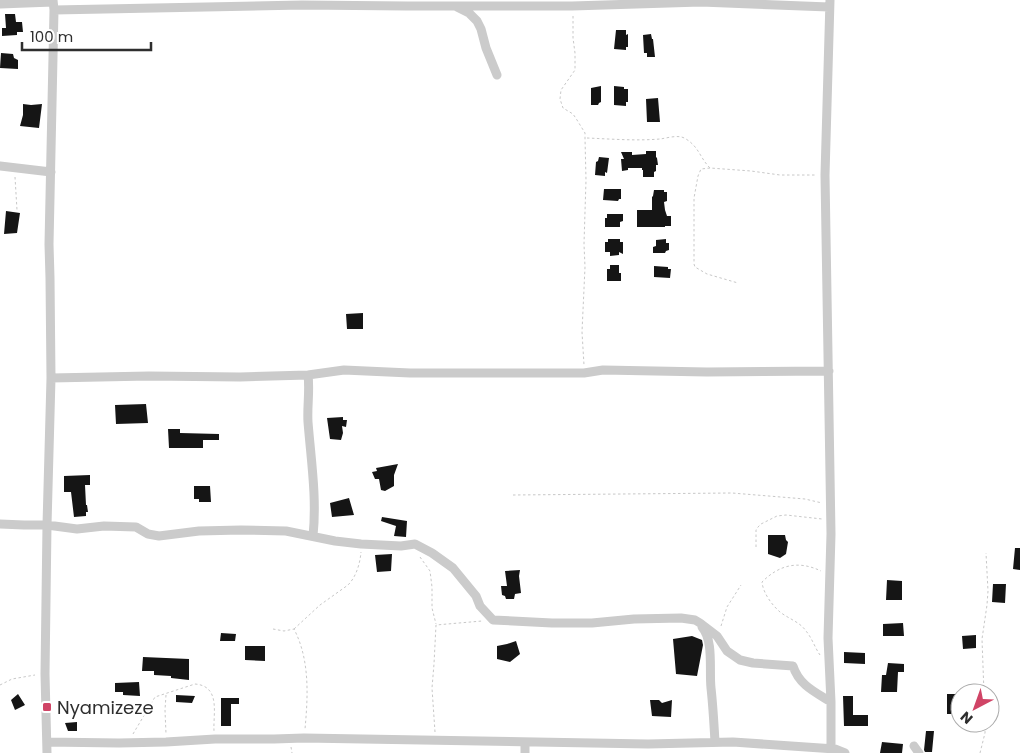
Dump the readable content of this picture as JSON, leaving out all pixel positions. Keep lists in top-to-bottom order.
{
  "places": {
    "transit": ["Nyamizeze"]
  },
  "scale_bar": "100 m",
  "north": "bottom left"
}
